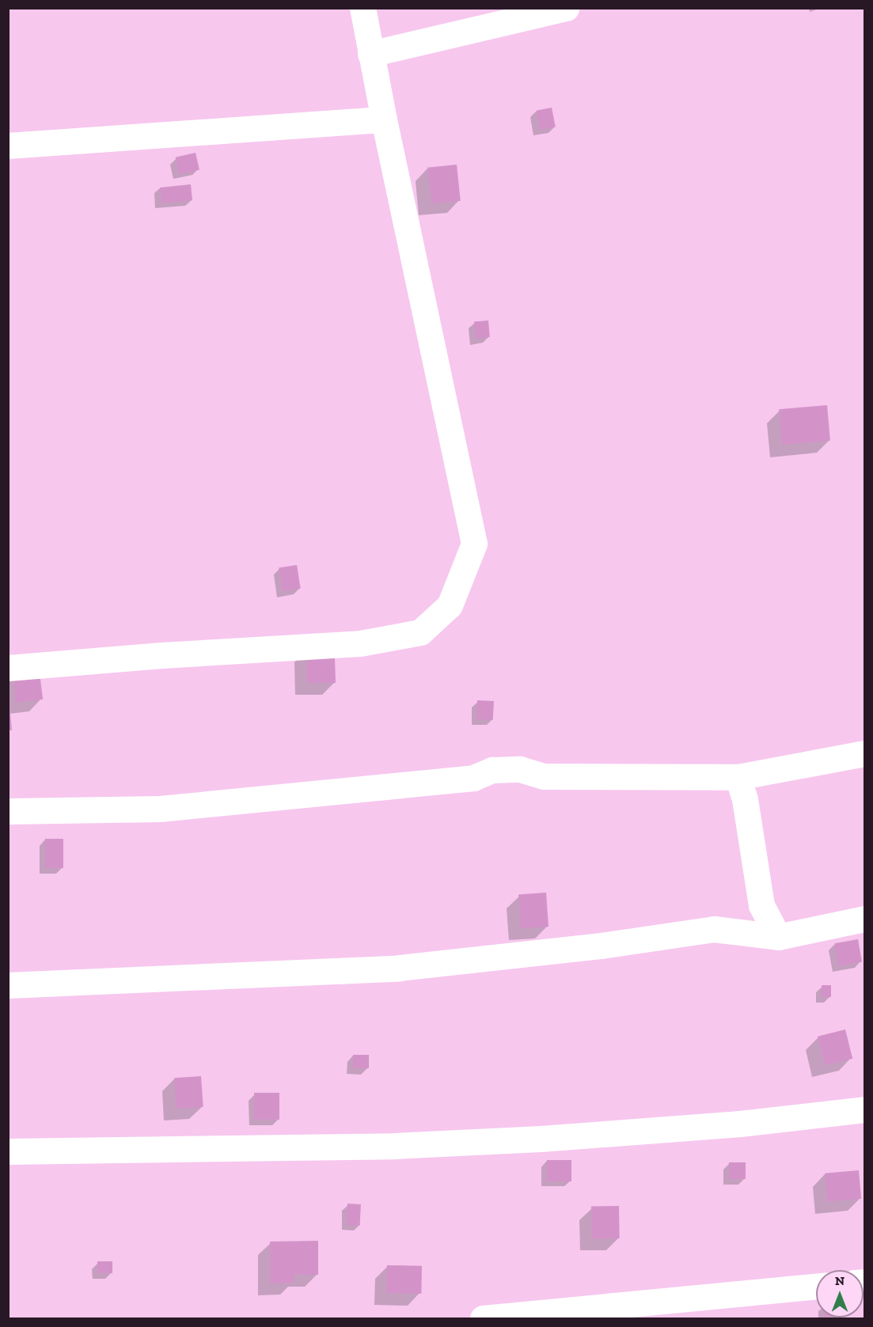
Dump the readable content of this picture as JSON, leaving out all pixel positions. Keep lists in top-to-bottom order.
{
  "north": "top"
}
